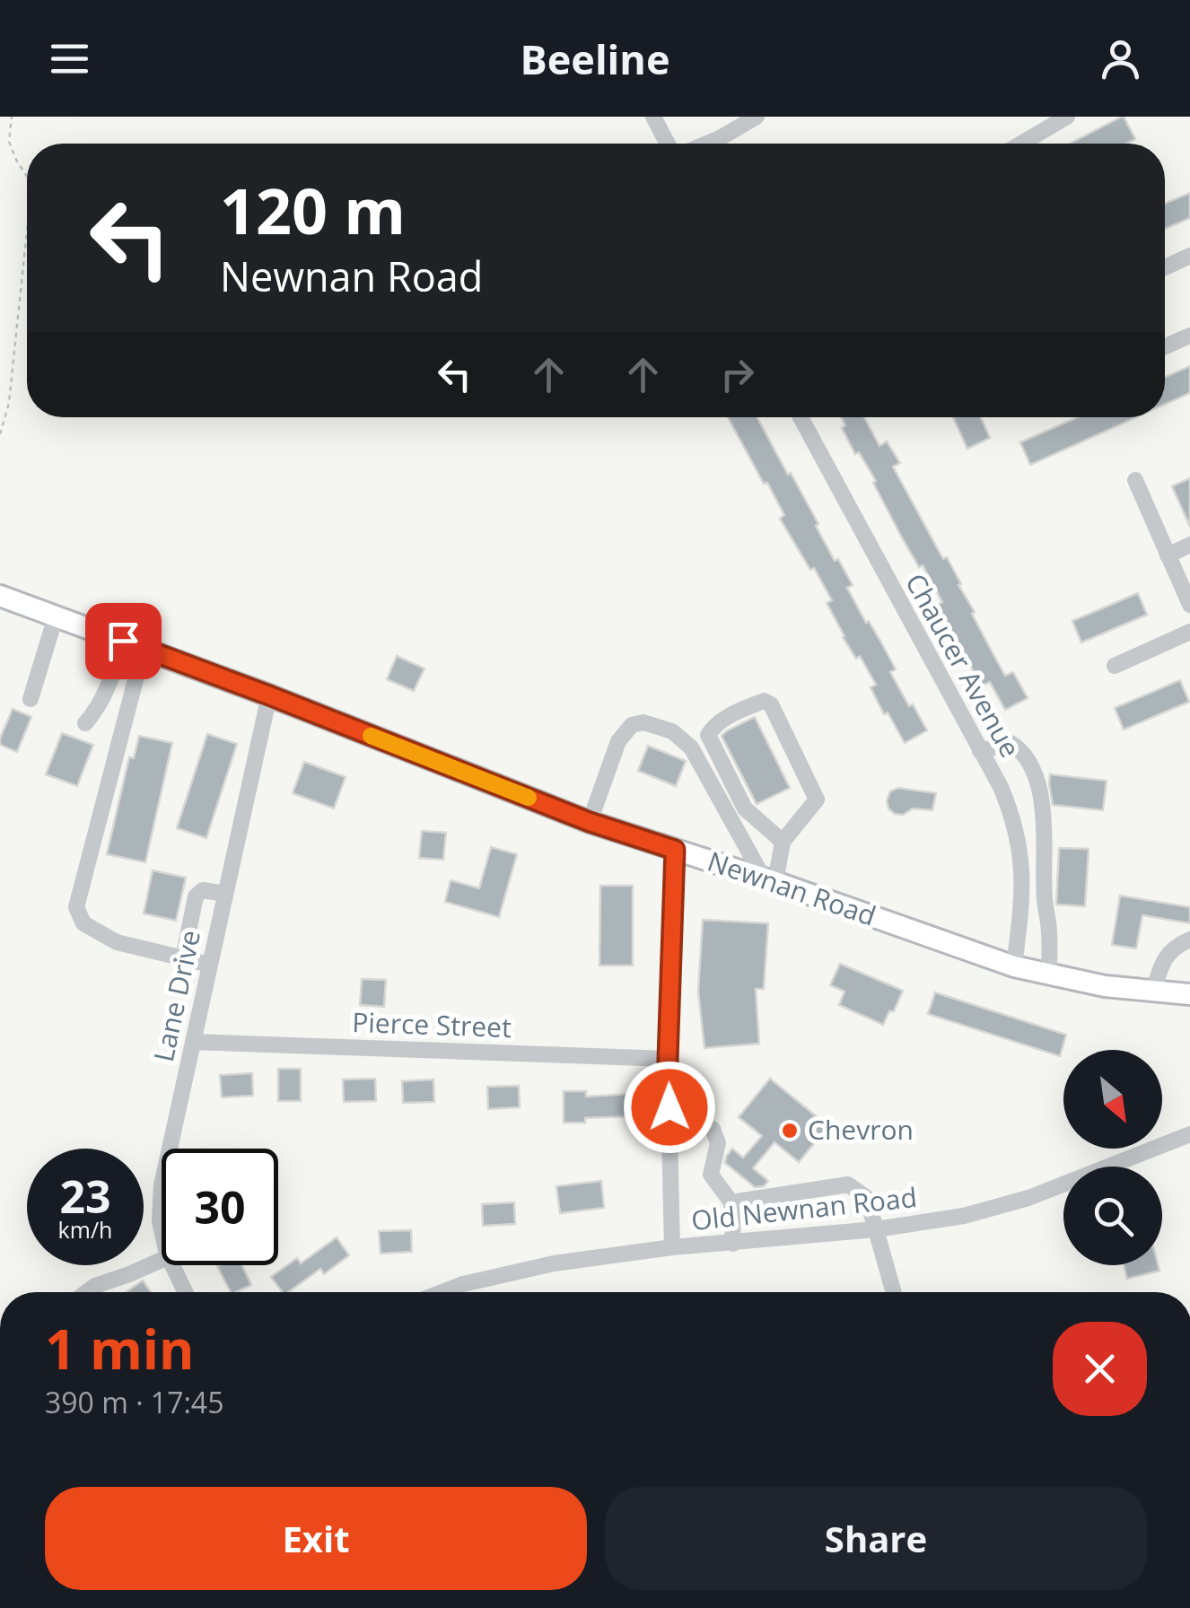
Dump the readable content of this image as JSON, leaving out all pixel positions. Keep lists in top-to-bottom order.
{
  "streets": {
    "main road": ["Newnan Road"],
    "street": [
      "Chaucer Avenue",
      "Lane Drive",
      "Pierce Street",
      "Old Newnan Road"
    ]
  },
  "crossings": [
    ["Chaucer Avenue", "Newnan Road"],
    ["Newnan Road", "Lane Drive"],
    ["Lane Drive", "Pierce Street"]
  ],
  "places": ["Chevron"],
  "north": "bottom right",
  "page": {
    "header": "Beeline",
    "turn": ["120 m", "Newnan Road"],
    "speed": "23 km/h",
    "limit": "30",
    "heading": ["1 min", "390 m · 17:45"],
    "buttons": ["Exit", "Share"]
  }
}
